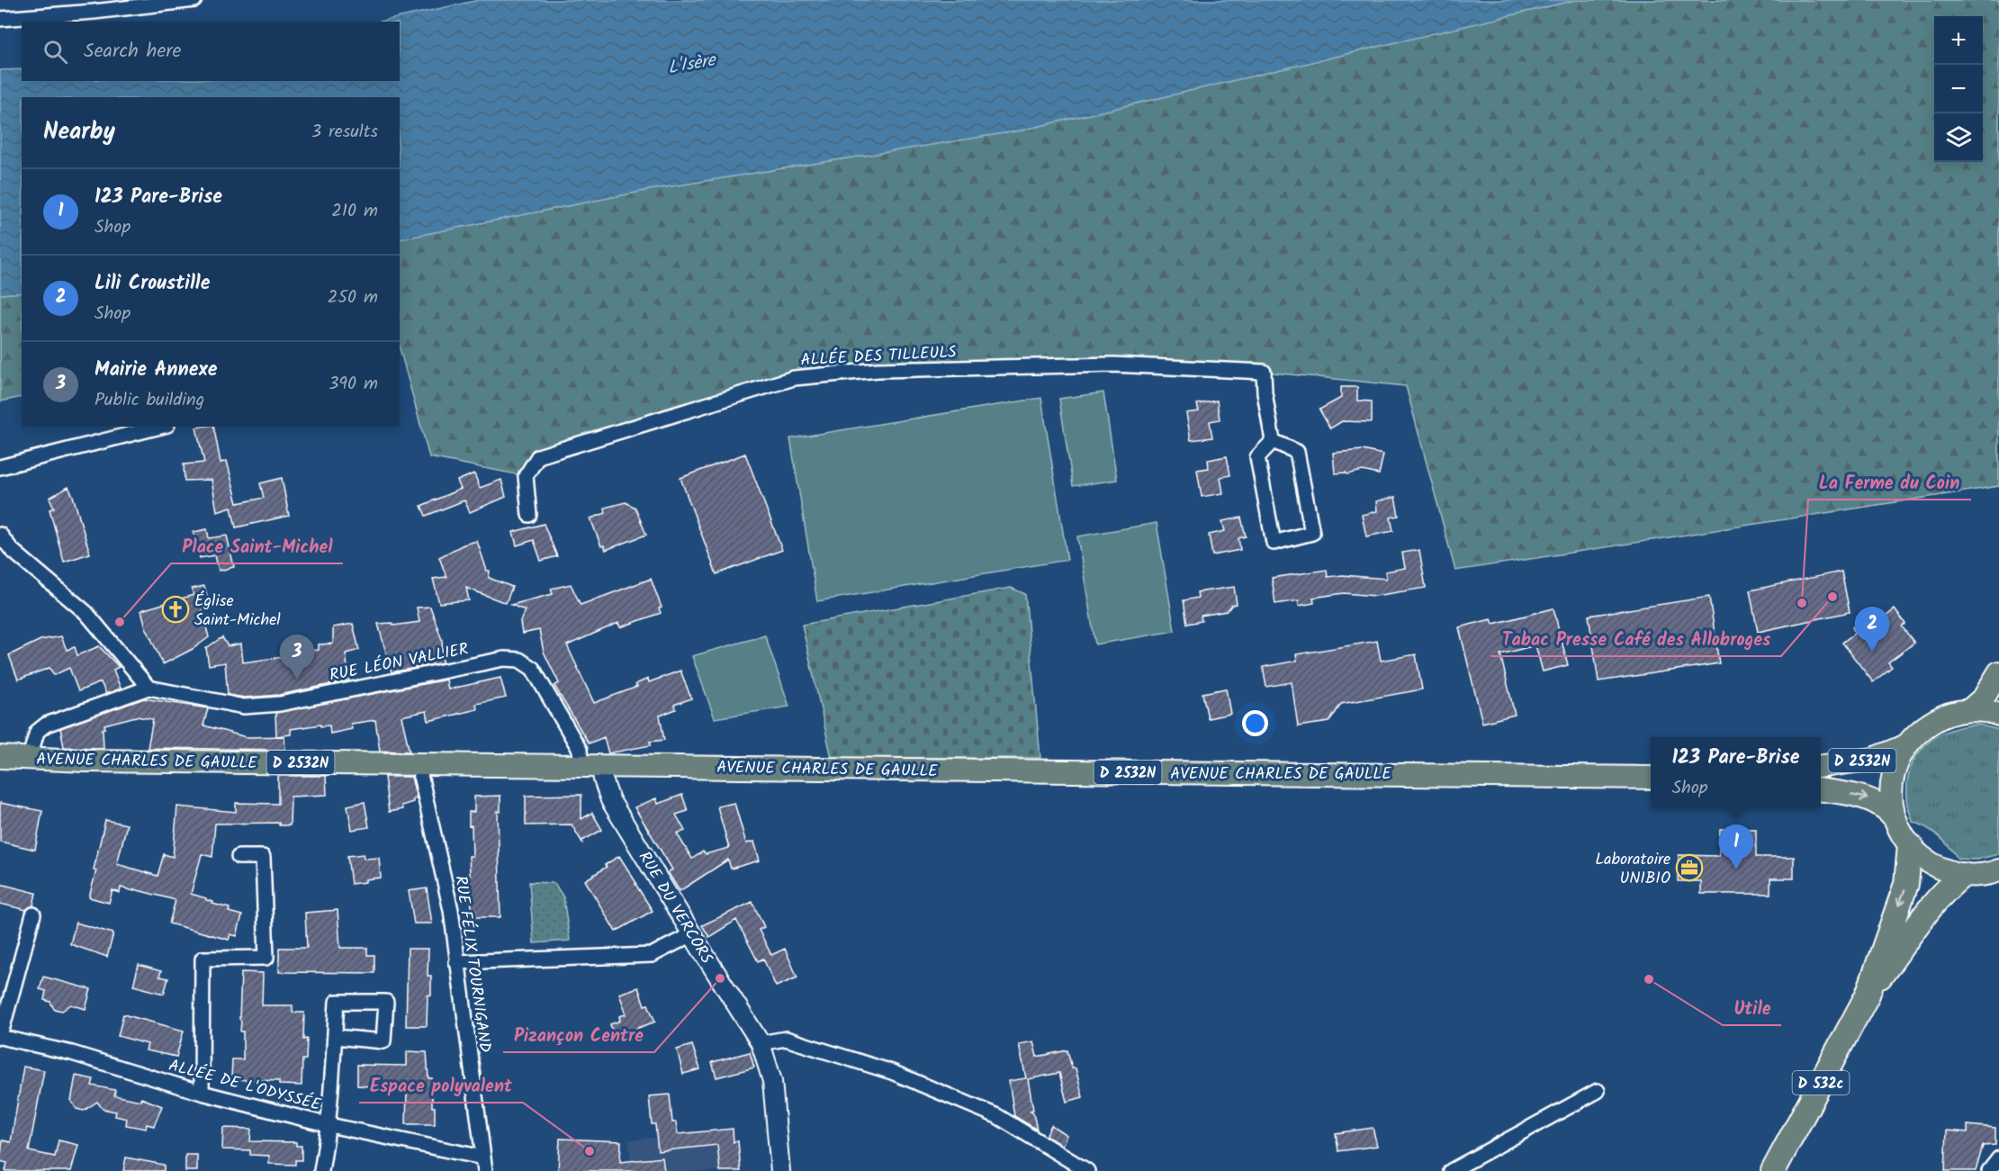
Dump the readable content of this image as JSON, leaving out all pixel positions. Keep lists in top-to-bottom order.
{
  "streets": {
    "highway": ["D 532c"],
    "main road": ["AVENUE CHARLES DE GAULLE", "D 2532N"],
    "street": [
      "ALLÉE DES TILLEULS",
      "RUE LÉON VALLIER",
      "RUE DU VERCORS",
      "RUE FÉLIX TOURNIGAND",
      "ALLÉE DE L'ODYSSÉE"
    ]
  },
  "crossings": [
    ["RUE LÉON VALLIER", "AVENUE CHARLES DE GAULLE"],
    ["RUE LÉON VALLIER", "RUE DU VERCORS"],
    ["AVENUE CHARLES DE GAULLE", "RUE DU VERCORS"],
    ["AVENUE CHARLES DE GAULLE", "RUE FÉLIX TOURNIGAND"],
    ["RUE FÉLIX TOURNIGAND", "ALLÉE DE L'ODYSSÉE"]
  ],
  "water": ["L'Isère"],
  "places": {
    "other": [
      "Tabac Presse Café des Allobroges",
      "La Ferme du Coin",
      "Place Saint-Michel",
      "Pizançon Centre",
      "Utile",
      "Espace polyvalent"
    ],
    "church": ["Église Saint-Michel"],
    "office": ["Laboratoire UNIBIO"]
  },
  "page": {
    "map_buttons": ["+", "−"],
    "search": "Search here",
    "heading": ["Nearby", "3 results"],
    "list": [
      {
        "mark": "1",
        "name": "123 Pare-Brise",
        "note": "Shop",
        "value": "210 m"
      },
      {
        "mark": "2",
        "name": "Lili Croustille",
        "note": "Shop",
        "value": "250 m"
      },
      {
        "mark": "3",
        "name": "Mairie Annexe",
        "note": "Public building",
        "value": "390 m"
      }
    ],
    "pins": ["2", "3", "1"],
    "popup": ["123 Pare-Brise", "Shop"]
  }
}
